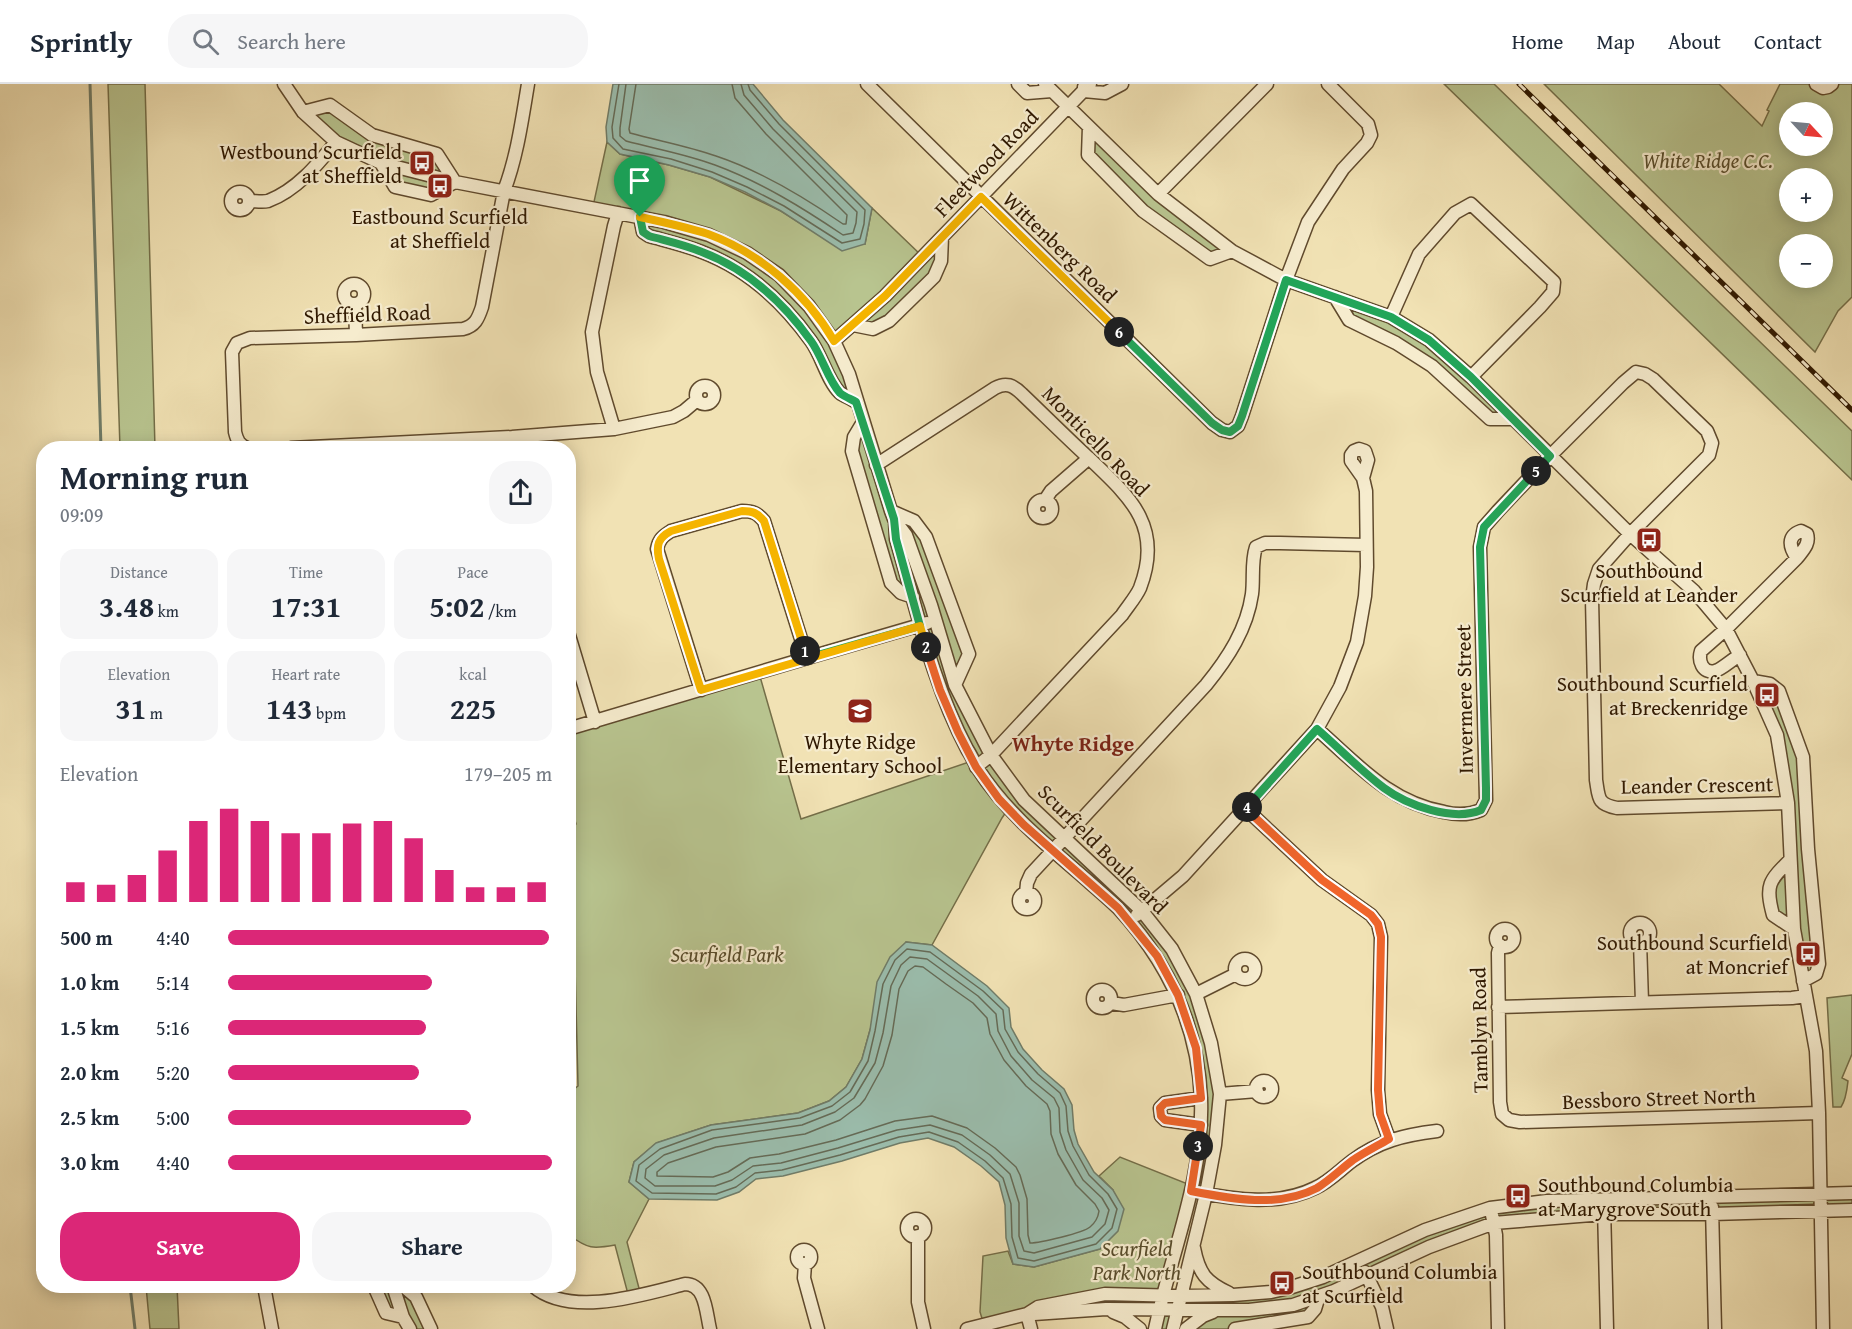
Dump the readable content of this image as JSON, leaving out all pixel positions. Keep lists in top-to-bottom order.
{
  "streets": {
    "street": [
      "Fleetwood Road",
      "Wittenberg Road",
      "Sheffield Road",
      "Monticello Road",
      "Invermere Street",
      "Leander Crescent",
      "Scurfield Boulevard",
      "Tamblyn Road",
      "Bessboro Street North"
    ]
  },
  "crossings": [
    ["Fleetwood Road", "Wittenberg Road"],
    ["Fleetwood Road", "Scurfield Boulevard"],
    ["Sheffield Road", "Scurfield Boulevard"],
    ["Monticello Road", "Scurfield Boulevard"],
    ["Tamblyn Road", "Bessboro Street North"]
  ],
  "districts": ["Whyte Ridge"],
  "parks": ["White Ridge C.C.", "Scurfield Park", "Scurfield Park North"],
  "places": {
    "bus stop": [
      "Westbound Scurfield at Sheffield",
      "Eastbound Scurfield at Sheffield",
      "Southbound Scurfield at Leander",
      "Southbound Scurfield at Breckenridge",
      "Southbound Scurfield at Moncrief",
      "Southbound Columbia at Marygrove South",
      "Southbound Columbia at Scurfield"
    ],
    "school or university": ["Whyte Ridge Elementary School"]
  },
  "north": "bottom right",
  "page": {
    "header": "Sprintly",
    "search": "Search here",
    "nav": [
      "Home",
      "Map",
      "About",
      "Contact"
    ],
    "map_buttons": ["+", "−"],
    "pins": [
      "6",
      "5",
      "2",
      "1",
      "4",
      "3"
    ],
    "heading": ["Morning run", "09:09"],
    "stats": [
      ["Distance", "3.48 km"],
      ["Time", "17:31"],
      ["Pace", "5:02 /km"],
      ["Elevation", "31 m"],
      ["Heart rate", "143 bpm"],
      ["kcal", "225"]
    ],
    "chart": ["Elevation", "179–205 m"],
    "list": [
      {
        "name": "500 m",
        "note": "4:40"
      },
      {
        "name": "1.0 km",
        "note": "5:14"
      },
      {
        "name": "1.5 km",
        "note": "5:16"
      },
      {
        "name": "2.0 km",
        "note": "5:20"
      },
      {
        "name": "2.5 km",
        "note": "5:00"
      },
      {
        "name": "3.0 km",
        "note": "4:40"
      }
    ],
    "buttons": ["Save", "Share"]
  }
}
